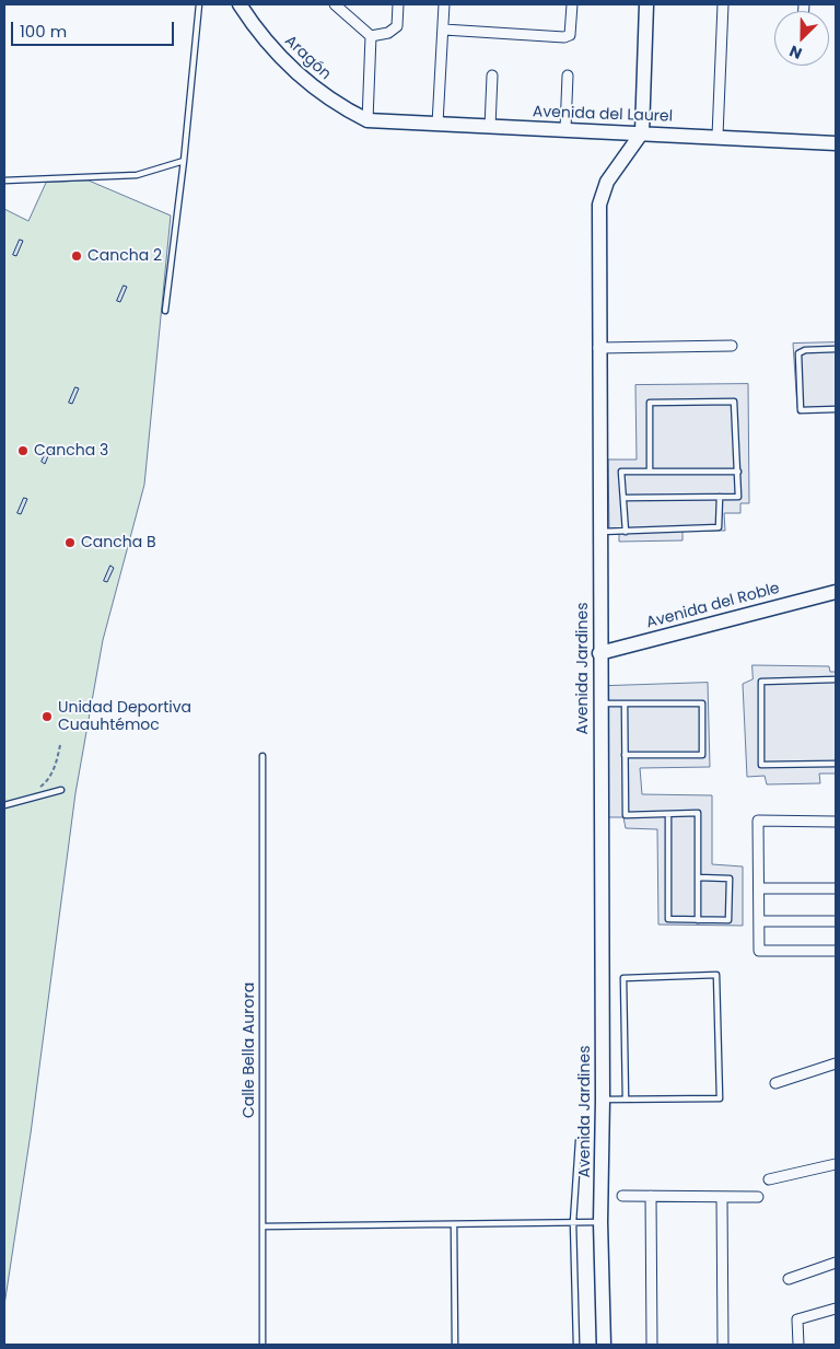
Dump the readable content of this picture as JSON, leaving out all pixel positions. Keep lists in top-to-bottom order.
{
  "streets": {
    "street": [
      "Aragón",
      "Avenida del Laurel",
      "Avenida del Roble",
      "Avenida Jardines"
    ],
    "lane": ["Calle Bella Aurora"]
  },
  "crossings": [
    ["Aragón", "Avenida del Laurel"],
    ["Avenida del Laurel", "Avenida Jardines"],
    ["Avenida del Roble", "Avenida Jardines"]
  ],
  "places": [
    "Cancha 2",
    "Cancha 3",
    "Cancha B",
    "Unidad Deportiva Cuauhtémoc"
  ],
  "scale_bar": "100 m",
  "north": "bottom left"
}
